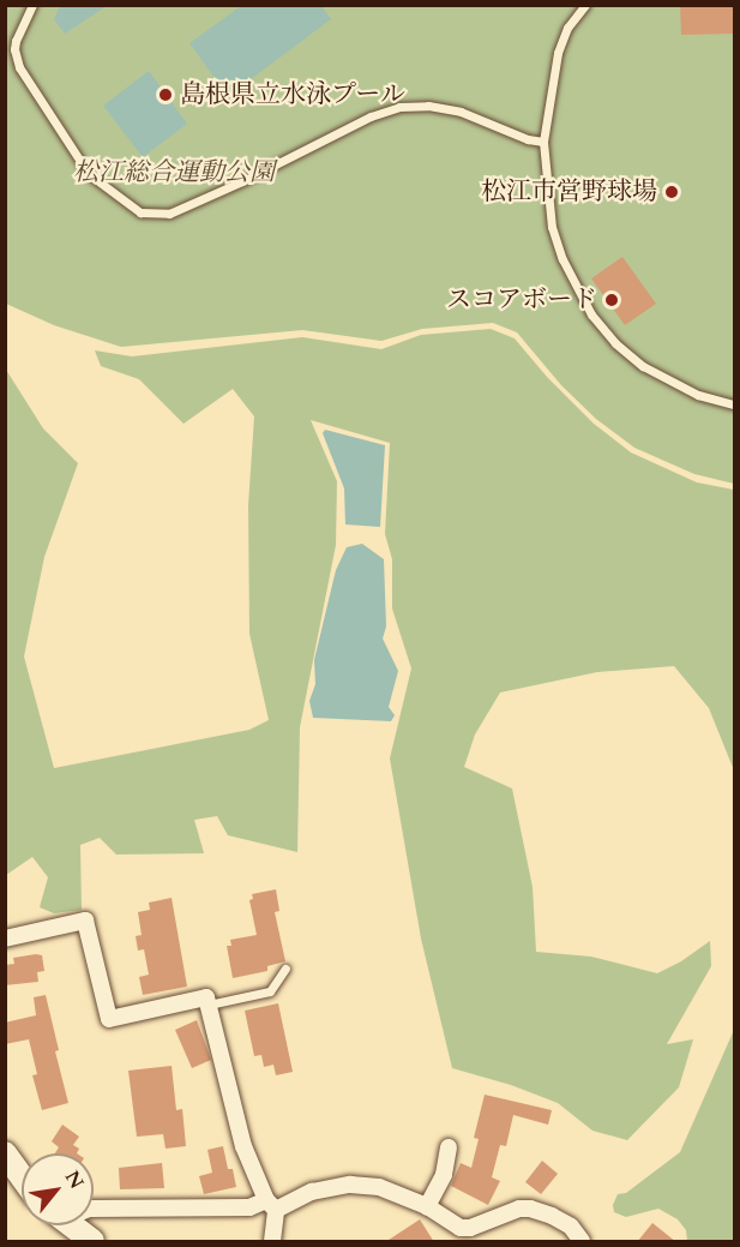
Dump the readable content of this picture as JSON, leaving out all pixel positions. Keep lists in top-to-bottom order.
{
  "parks": ["松江総合運動公園"],
  "places": ["島根県立水泳プール", "松江市営野球場", "スコアボード"],
  "north": "top right"
}
